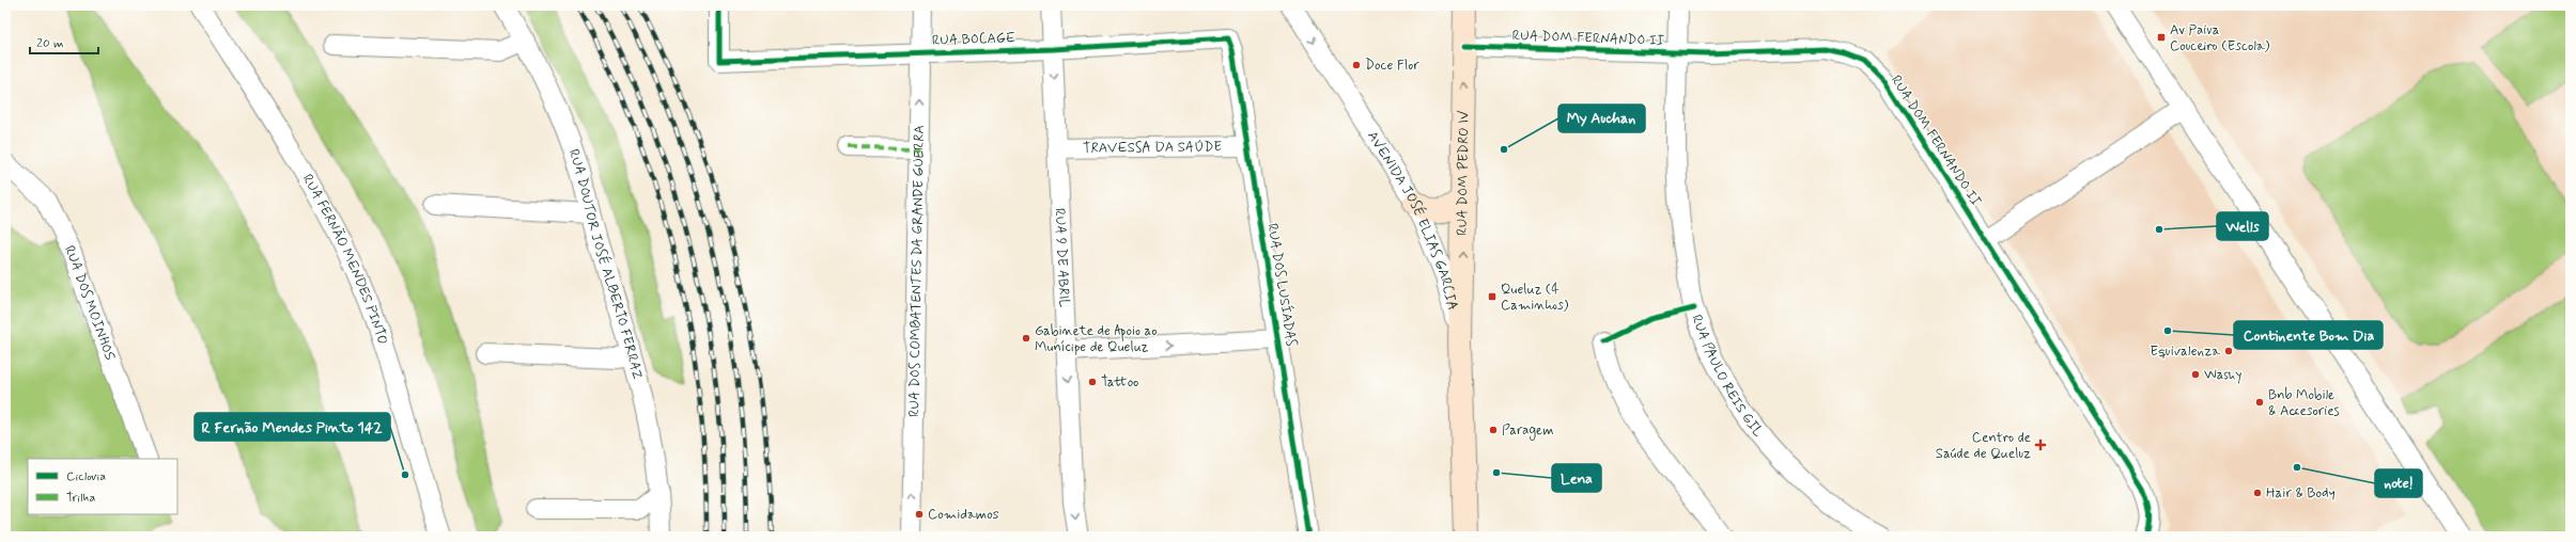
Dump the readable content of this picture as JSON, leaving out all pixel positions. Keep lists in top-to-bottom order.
{
  "streets": {
    "street": [
      "RUA DOM FERNANDO II",
      "RUA BOCAGE",
      "TRAVESSA DA SAÚDE",
      "RUA DOM PEDRO IV",
      "AVENIDA JOSÉ ELIAS GARCIA",
      "RUA 9 DE ABRIL",
      "RUA FERNÃO MENDES PINTO",
      "RUA DOUTOR JOSÉ ALBERTO FERRAZ",
      "RUA DOS COMBATENTES DA GRANDE GUERRA",
      "RUA DOS LUSÍADAS",
      "RUA DOS MOINHOS",
      "RUA PAULO REIS GIL"
    ]
  },
  "crossings": [
    ["RUA DOM FERNANDO II", "RUA DOM PEDRO IV"],
    ["RUA DOM FERNANDO II", "RUA PAULO REIS GIL"],
    ["RUA BOCAGE", "RUA 9 DE ABRIL"],
    ["RUA BOCAGE", "RUA DOS COMBATENTES DA GRANDE GUERRA"],
    ["RUA BOCAGE", "RUA DOS LUSÍADAS"],
    ["TRAVESSA DA SAÚDE", "RUA 9 DE ABRIL"],
    ["TRAVESSA DA SAÚDE", "RUA DOS LUSÍADAS"],
    ["RUA DOM PEDRO IV", "AVENIDA JOSÉ ELIAS GARCIA"]
  ],
  "one_way": [
    "RUA DOM PEDRO IV",
    "AVENIDA JOSÉ ELIAS GARCIA",
    "RUA 9 DE ABRIL",
    "RUA DOS COMBATENTES DA GRANDE GUERRA"
  ],
  "places": {
    "transit": ["Av Paiva Couceiro (Escola)", "Queluz (4 Caminhos)"],
    "other": [
      "Doce Flor",
      "My Auchan",
      "Wells",
      "Continente Bom Dia",
      "Gabinete de Apoio ao Munícipe de Queluz",
      "Equivalenza",
      "Washy",
      "Tattoo",
      "Bnb Mobile & Accesories",
      "Paragem",
      "note!",
      "Lena",
      "R Fernão Mendes Pinto 142",
      "Hair & Body",
      "Comidamos"
    ],
    "health": ["Centro de Saúde de Queluz"]
  },
  "legend": ["Ciclovia", "Trilha"],
  "scale_bar": "20 m"
}
